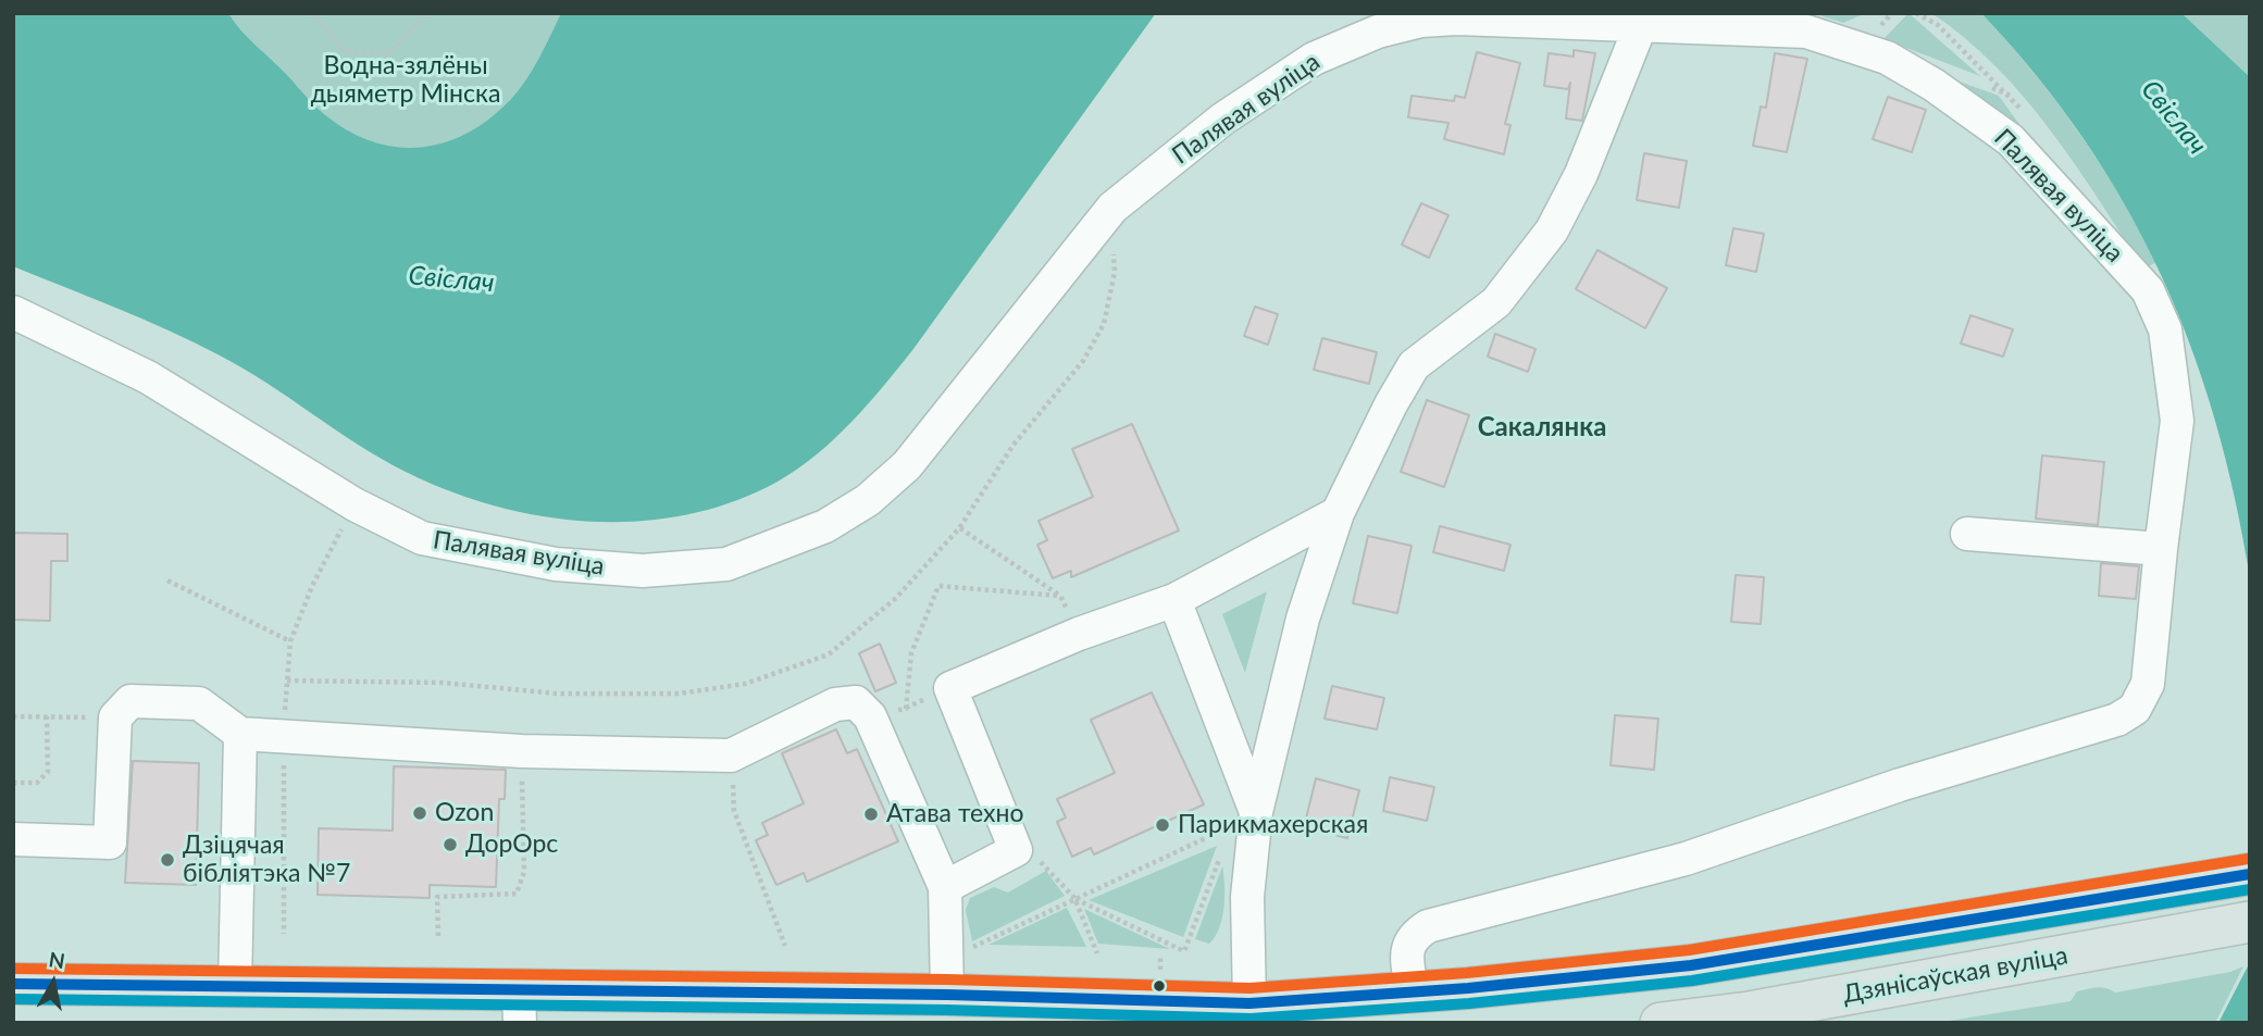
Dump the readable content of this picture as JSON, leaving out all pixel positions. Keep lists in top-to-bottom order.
{
  "streets": {
    "main road": ["Дзянісаўская вуліца"],
    "street": ["Палявая вуліца"]
  },
  "crossings": [
    ["Палявая вуліца", "Дзянісаўская вуліца"]
  ],
  "districts": ["Сакалянка"],
  "water": ["Свіслач"],
  "parks": ["Водна-зялёны дыяметр Мінска"],
  "places": [
    "Ozon",
    "Атава техно",
    "Парикмахерская",
    "ДорОрс",
    "Дзіцячая бібліятэка №7"
  ],
  "north": "top"
}
